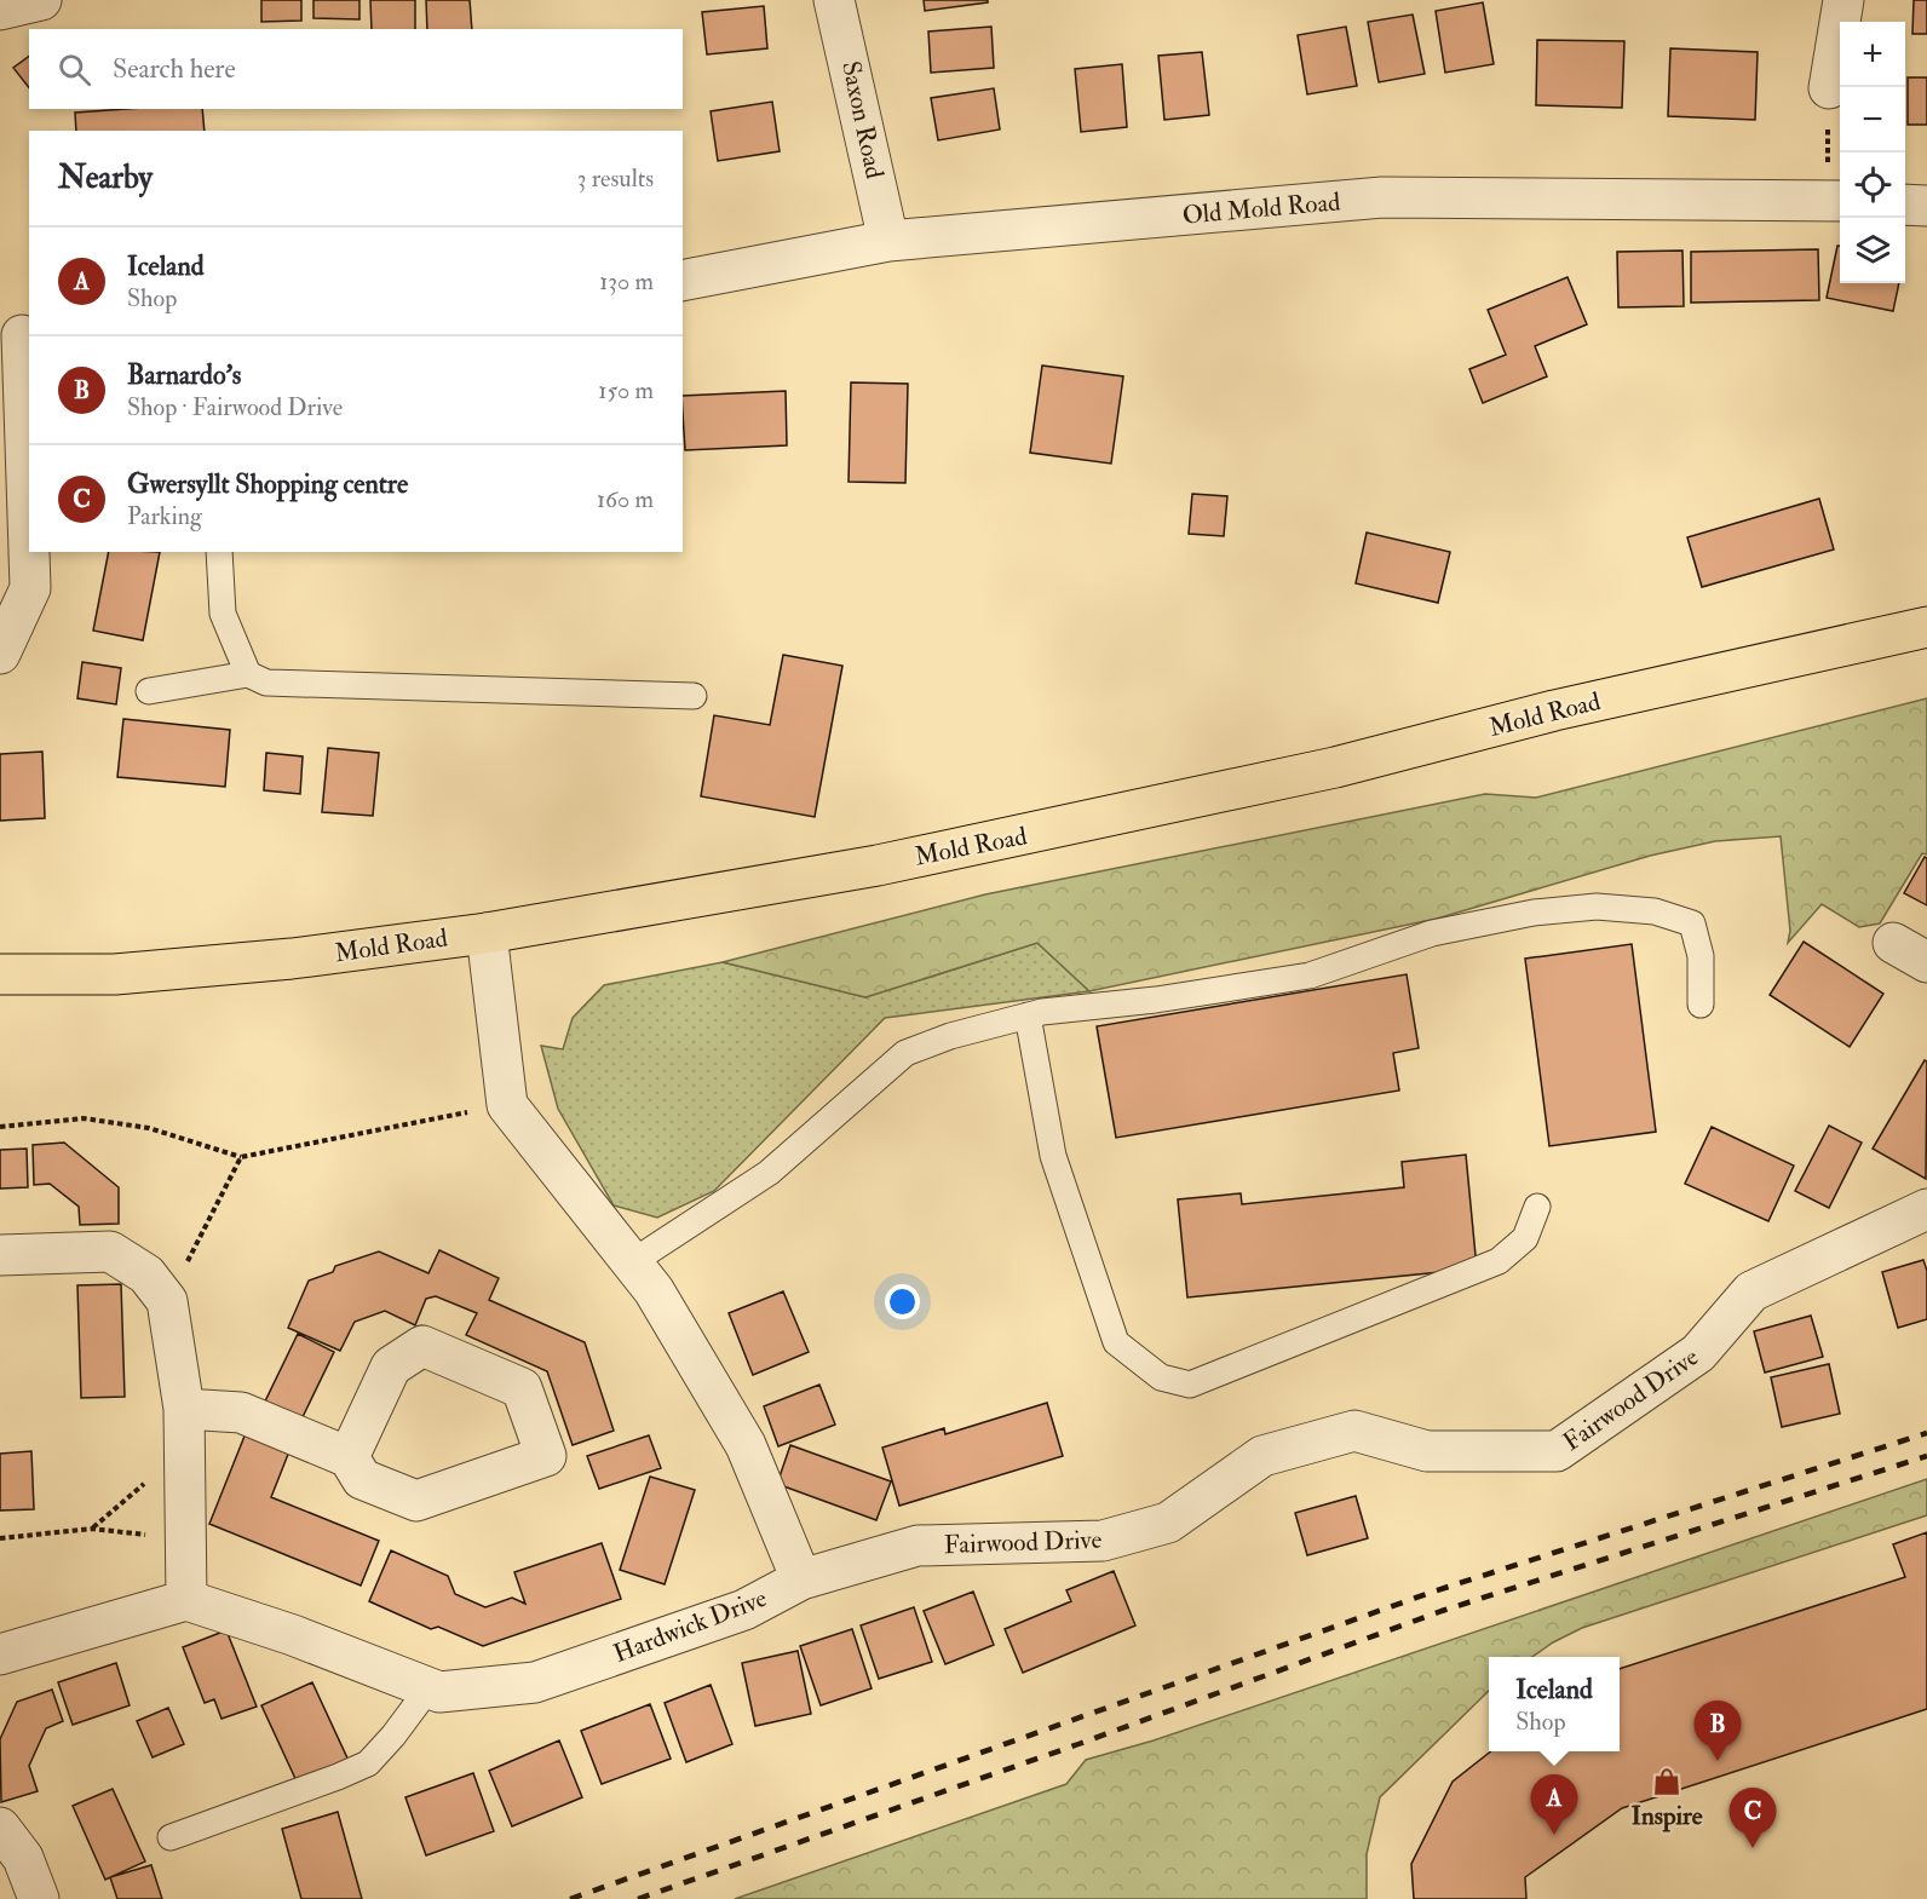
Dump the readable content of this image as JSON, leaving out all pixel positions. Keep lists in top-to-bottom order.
{
  "streets": {
    "main road": ["Mold Road"],
    "street": [
      "Saxon Road",
      "Old Mold Road",
      "Fairwood Drive",
      "Hardwick Drive"
    ]
  },
  "crossings": [
    ["Saxon Road", "Old Mold Road"],
    ["Fairwood Drive", "Hardwick Drive"]
  ],
  "places": {
    "shop": ["Inspire"]
  },
  "page": {
    "map_buttons": ["+", "−"],
    "search": "Search here",
    "heading": ["Nearby", "3 results"],
    "list": [
      {
        "mark": "A",
        "name": "Iceland",
        "note": "Shop",
        "value": "130 m"
      },
      {
        "mark": "B",
        "name": "Barnardo's",
        "note": "Shop · Fairwood Drive",
        "value": "150 m"
      },
      {
        "mark": "C",
        "name": "Gwersyllt Shopping centre",
        "note": "Parking",
        "value": "160 m"
      }
    ],
    "popup": ["Iceland", "Shop"],
    "pins": ["B", "A", "C"]
  }
}
